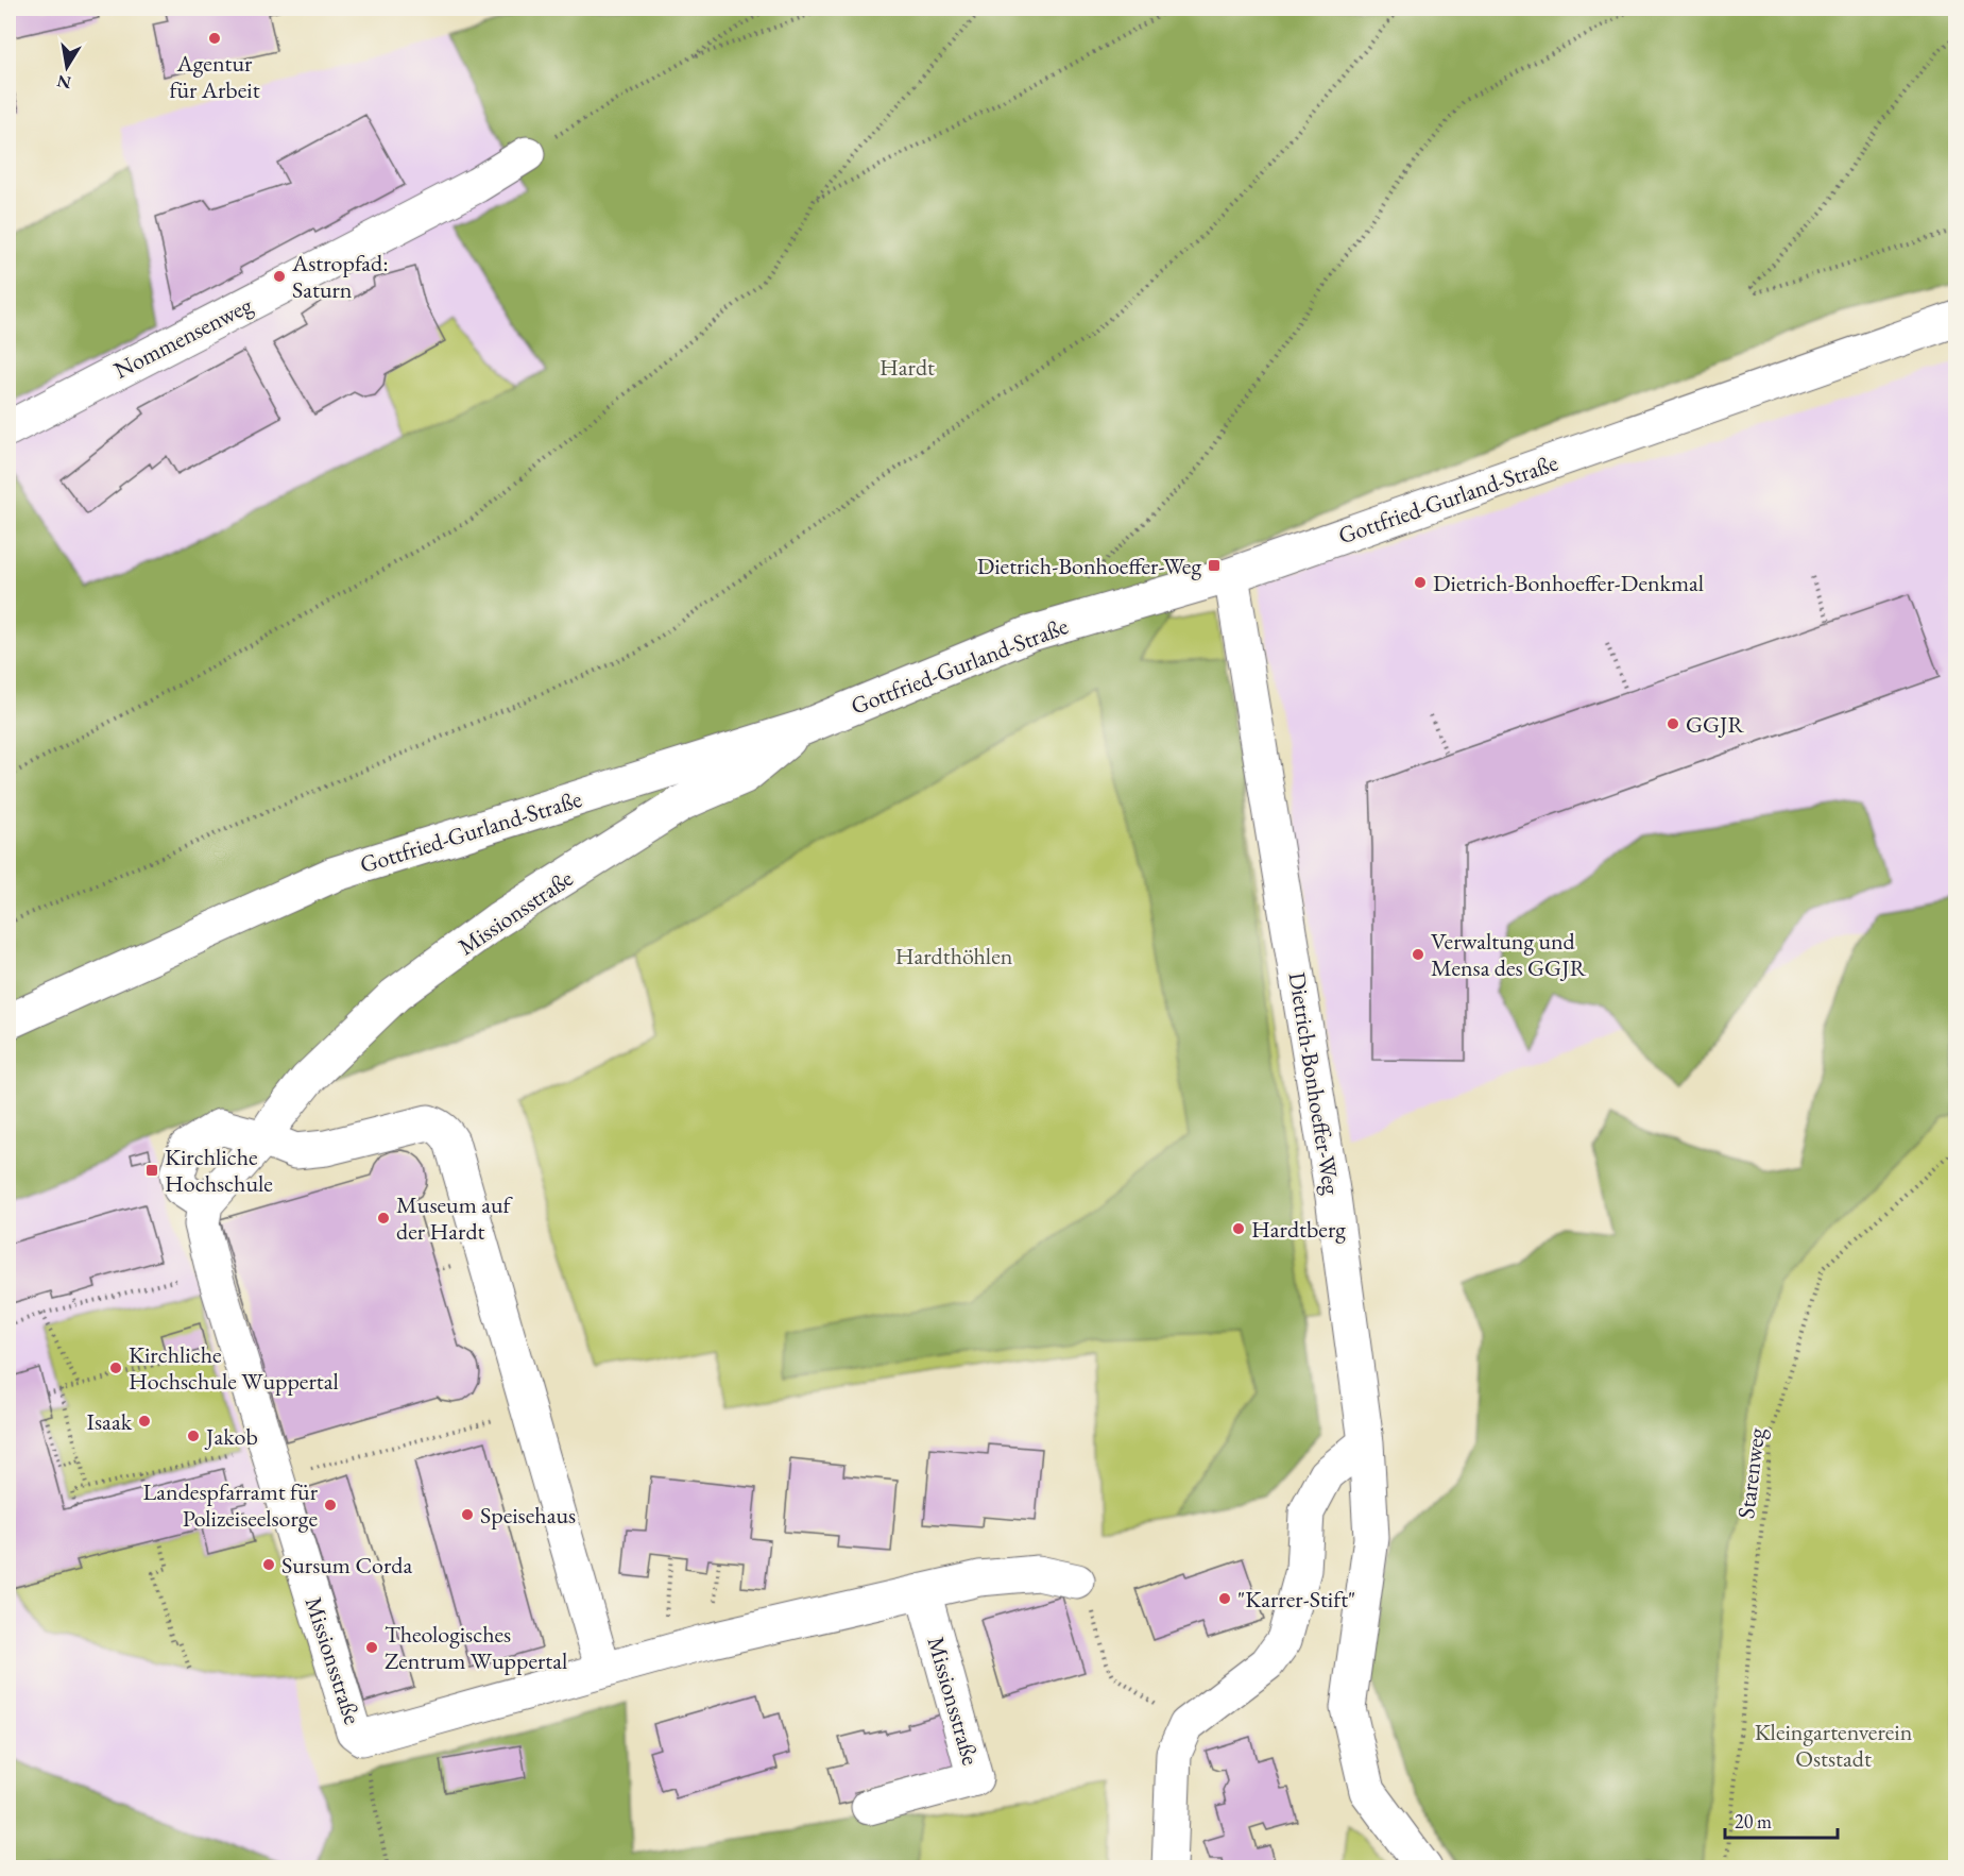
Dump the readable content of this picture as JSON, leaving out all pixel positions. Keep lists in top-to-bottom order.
{
  "streets": {
    "street": [
      "Nommensenweg",
      "Gottfried-Gurland-Straße",
      "Missionsstraße",
      "Dietrich-Bonhoeffer-Weg"
    ],
    "path": ["Starenweg"]
  },
  "crossings": [
    ["Gottfried-Gurland-Straße", "Missionsstraße"],
    ["Gottfried-Gurland-Straße", "Dietrich-Bonhoeffer-Weg"]
  ],
  "parks": ["Hardt", "Hardthöhlen", "Kleingartenverein Oststadt"],
  "places": {
    "other": [
      "Agentur für Arbeit",
      "Astropfad: Saturn",
      "Dietrich-Bonhoeffer-Denkmal",
      "GGJR",
      "Verwaltung und Mensa des GGJR",
      "Museum auf der Hardt",
      "Hardtberg",
      "Kirchliche Hochschule Wuppertal",
      "Isaak",
      "Jakob",
      "Landespfarramt für Polizeiseelsorge",
      "Speisehaus",
      "Sursum Corda",
      "\"Karrer-Stift\"",
      "Theologisches Zentrum Wuppertal"
    ],
    "transit": ["Dietrich-Bonhoeffer-Weg", "Kirchliche Hochschule"]
  },
  "scale_bar": "20 m",
  "north": "bottom"
}
